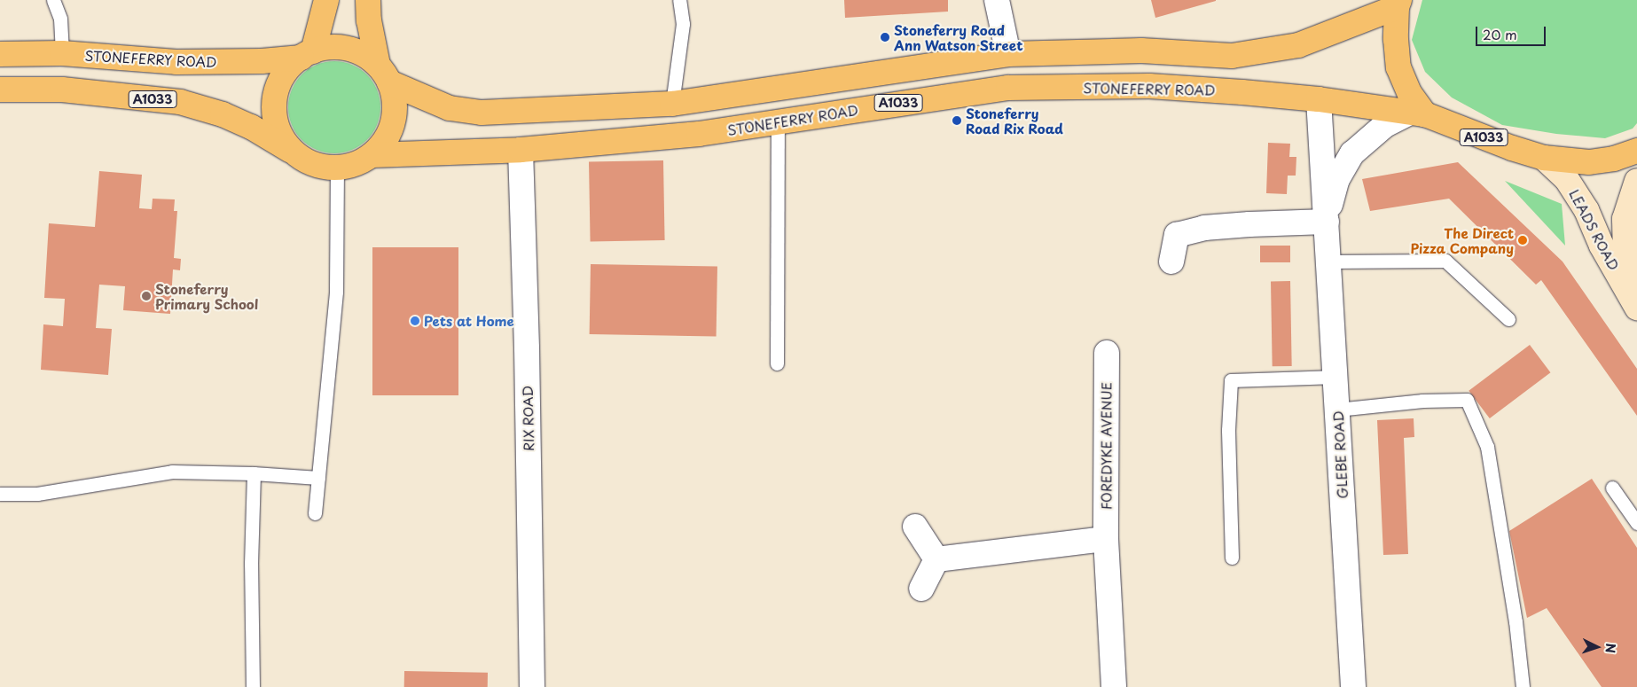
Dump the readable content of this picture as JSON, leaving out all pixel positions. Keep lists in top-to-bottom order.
{
  "streets": {
    "main road": ["STONEFERRY ROAD", "A1033", "LEADS ROAD"],
    "street": ["RIX ROAD", "FOREDYKE AVENUE", "GLEBE ROAD"]
  },
  "crossings": [
    ["STONEFERRY ROAD", "A1033"],
    ["STONEFERRY ROAD", "RIX ROAD"],
    ["STONEFERRY ROAD", "GLEBE ROAD"],
    ["A1033", "LEADS ROAD"],
    ["A1033", "GLEBE ROAD"]
  ],
  "places": [
    "Stoneferry Road Ann Watson Street",
    "Stoneferry Road Rix Road",
    "The Direct Pizza Company",
    "Stoneferry Primary School",
    "Pets at Home"
  ],
  "scale_bar": "20 m",
  "north": "right"
}
